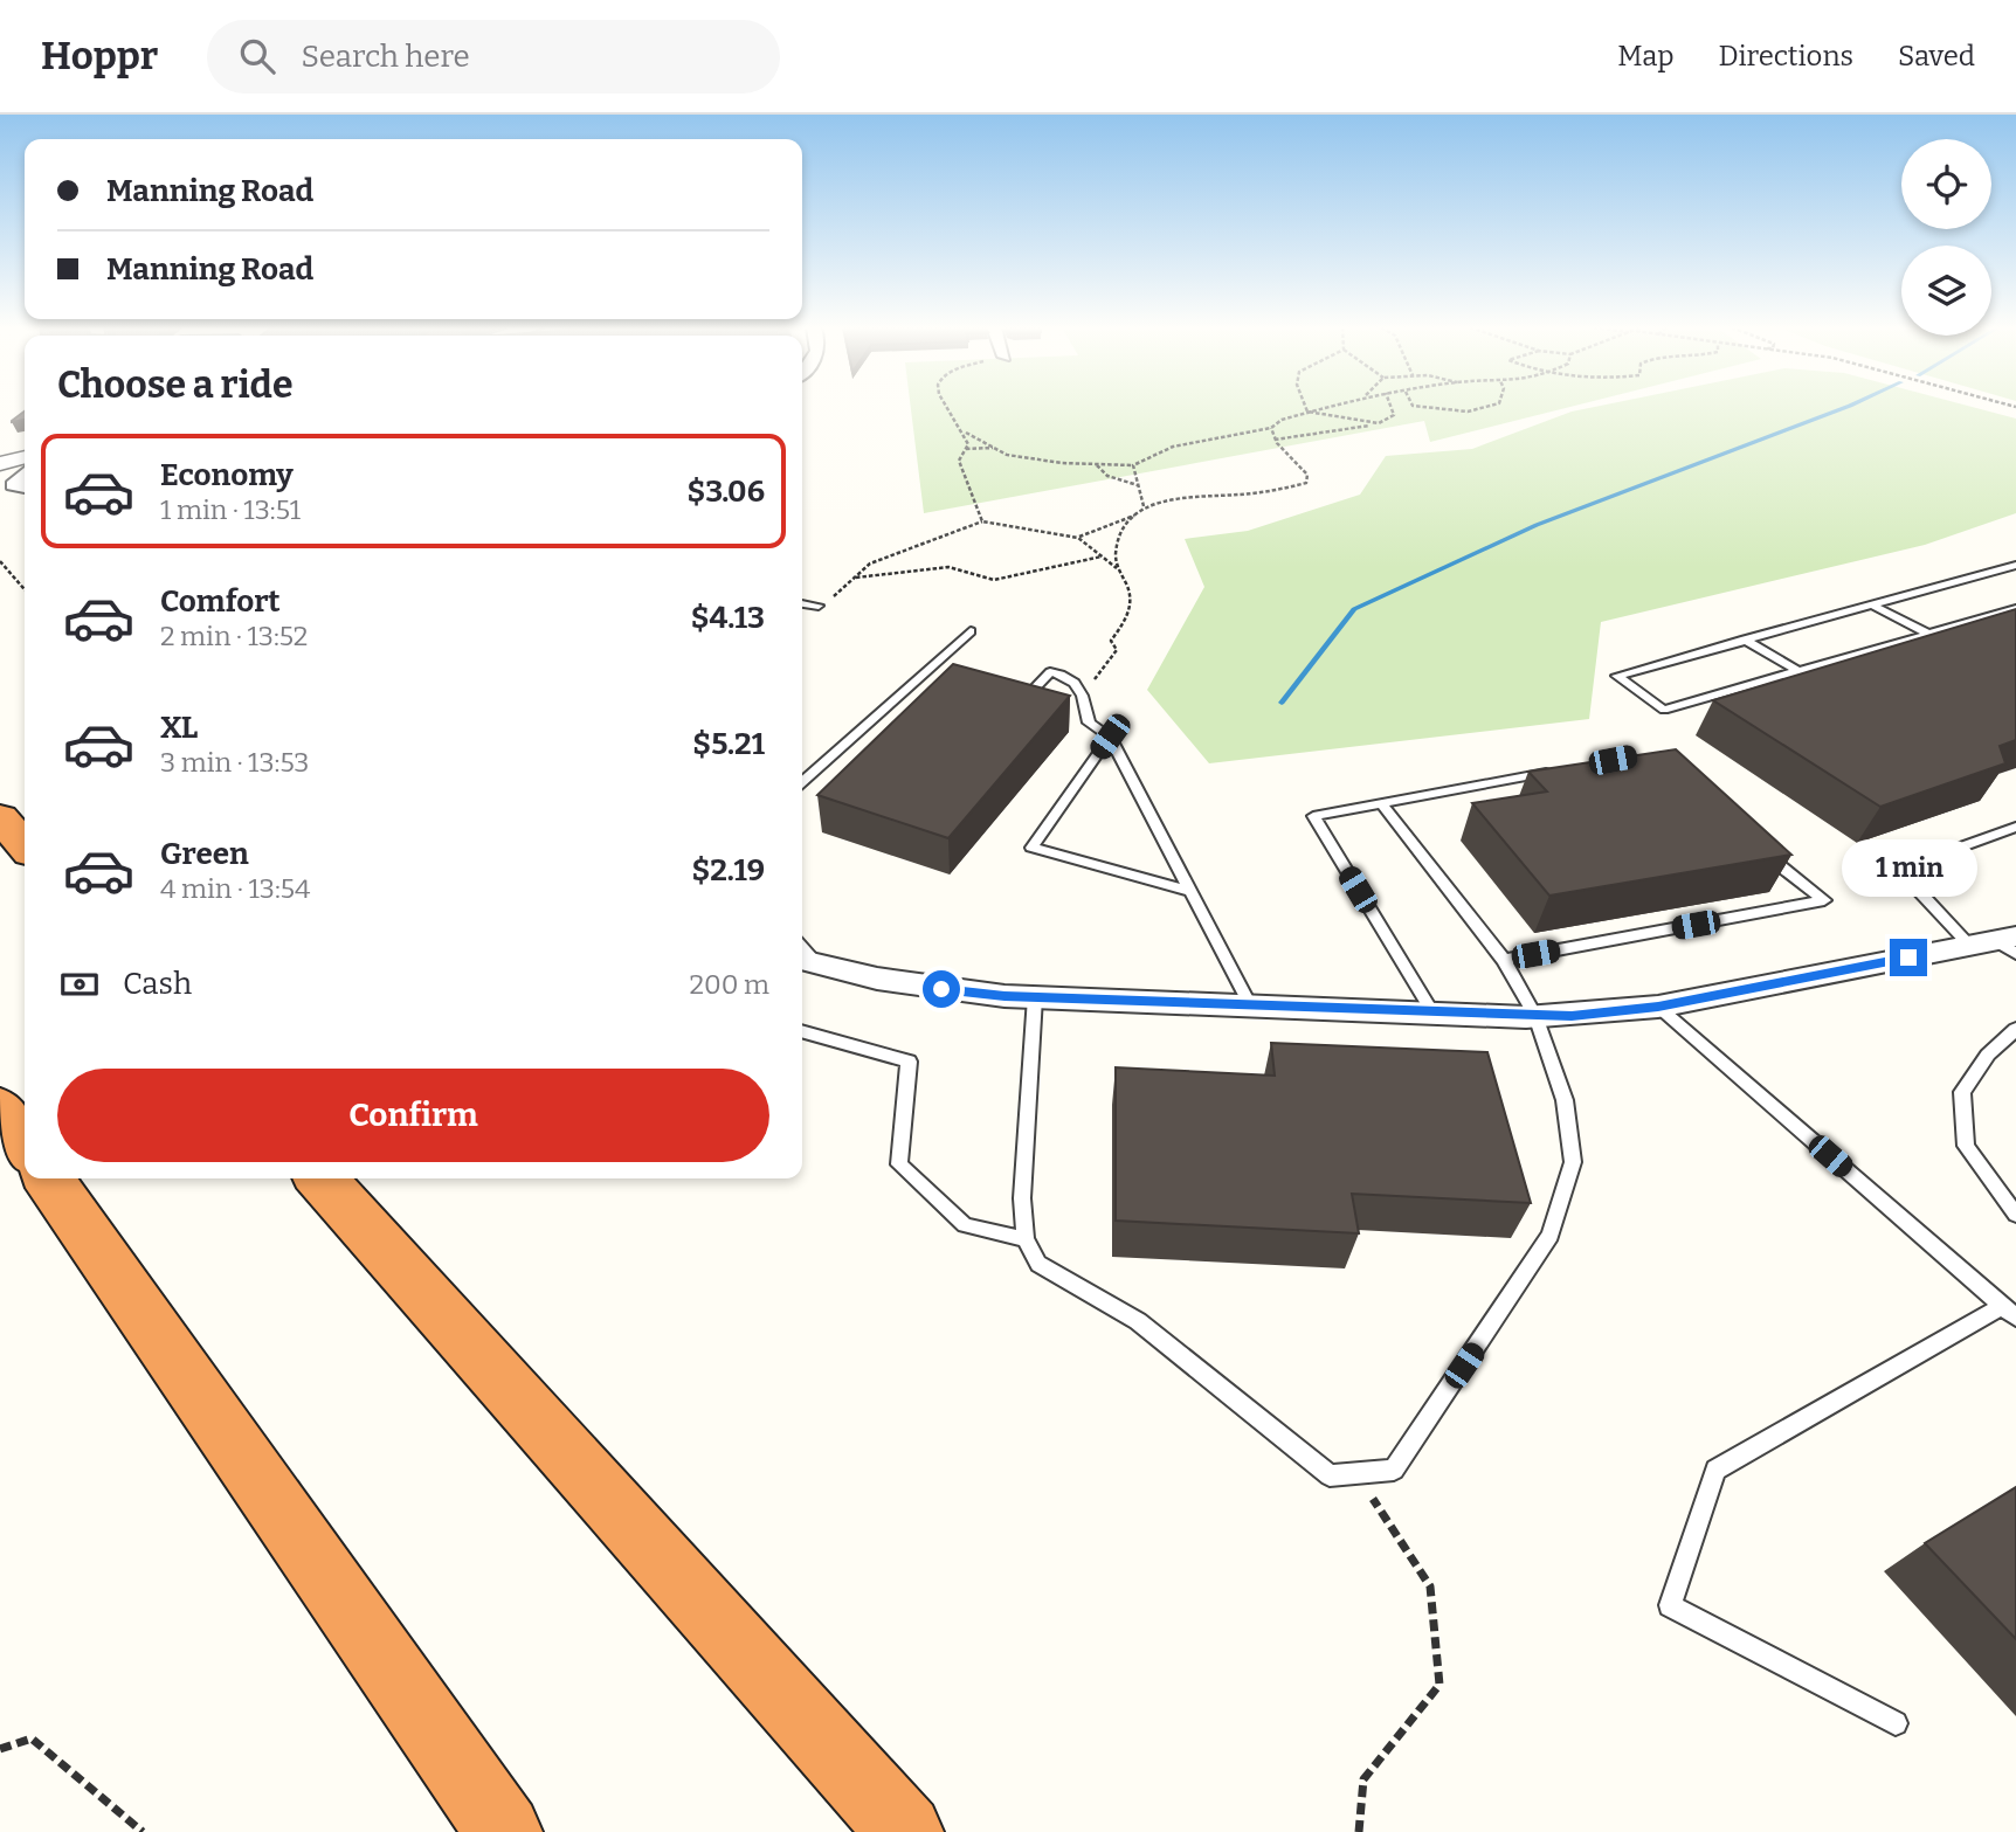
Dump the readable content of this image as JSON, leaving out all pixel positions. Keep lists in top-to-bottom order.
{
  "page": {
    "header": "Hoppr",
    "search": "Search here",
    "nav": ["Map", "Directions", "Saved"],
    "banner": ["Manning Road", "Manning Road"],
    "heading": "Choose a ride",
    "list": [
      {
        "name": "Economy",
        "note": "1 min · 13:51",
        "value": "$3.06"
      },
      {
        "name": "Comfort",
        "note": "2 min · 13:52",
        "value": "$4.13"
      },
      {
        "name": "XL",
        "note": "3 min · 13:53",
        "value": "$5.21"
      },
      {
        "name": "Green",
        "note": "4 min · 13:54",
        "value": "$2.19"
      }
    ],
    "bubble": "1 min",
    "pay": ["Cash", "200 m"],
    "buttons": "Confirm"
  }
}
